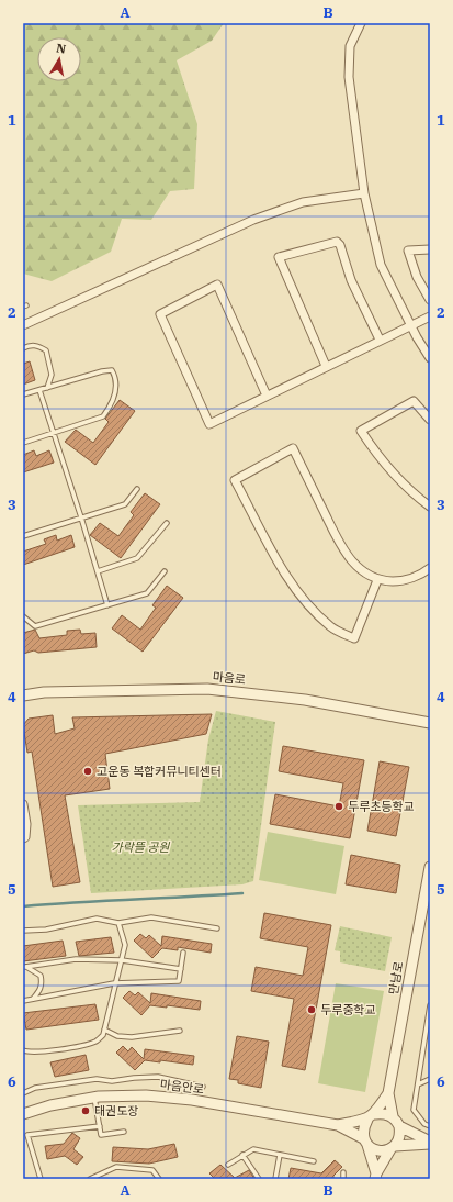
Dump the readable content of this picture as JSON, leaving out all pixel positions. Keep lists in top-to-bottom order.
{
  "streets": {
    "street": ["마음로", "만남로", "마음안로"]
  },
  "parks": ["가락뜰 공원"],
  "places": [
    "고운동 복합커뮤니티센터",
    "두루초등학교",
    "두루중학교",
    "태권도장"
  ],
  "north": "top",
  "grid": {
    "columns": ["A", "B"],
    "rows": [
      "1",
      "2",
      "3",
      "4",
      "5",
      "6"
    ]
  }
}
